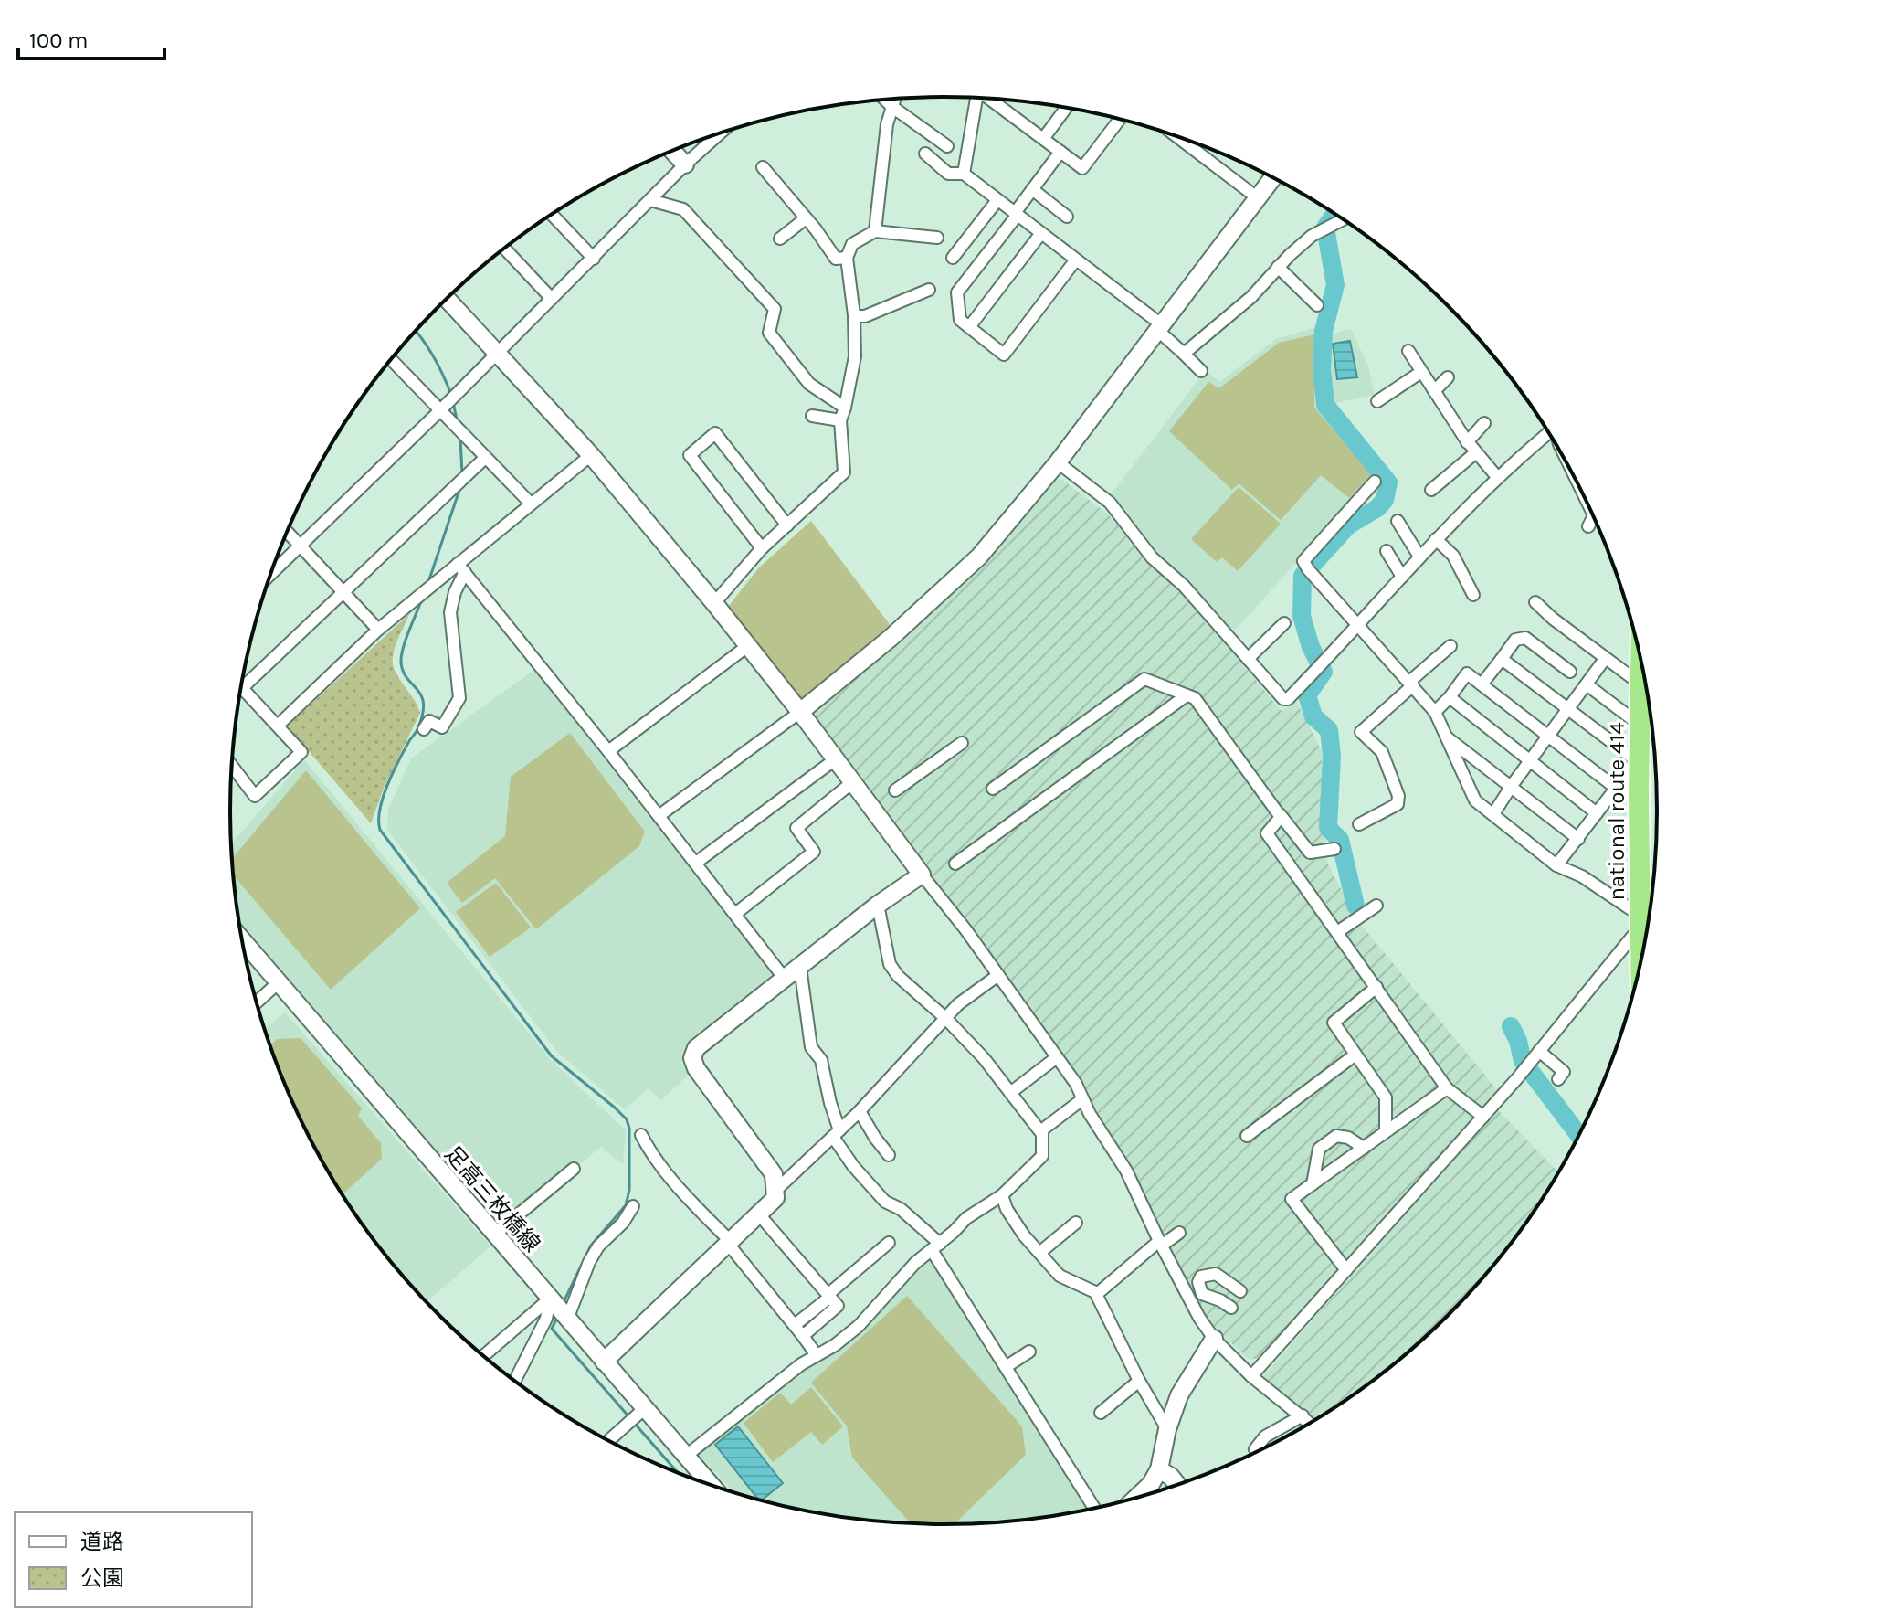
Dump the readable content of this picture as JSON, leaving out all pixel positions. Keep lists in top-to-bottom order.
{
  "streets": {
    "highway": ["national route 414"],
    "street": ["足高三枚橋線"]
  },
  "legend": ["道路", "公園"],
  "scale_bar": "100 m"
}
